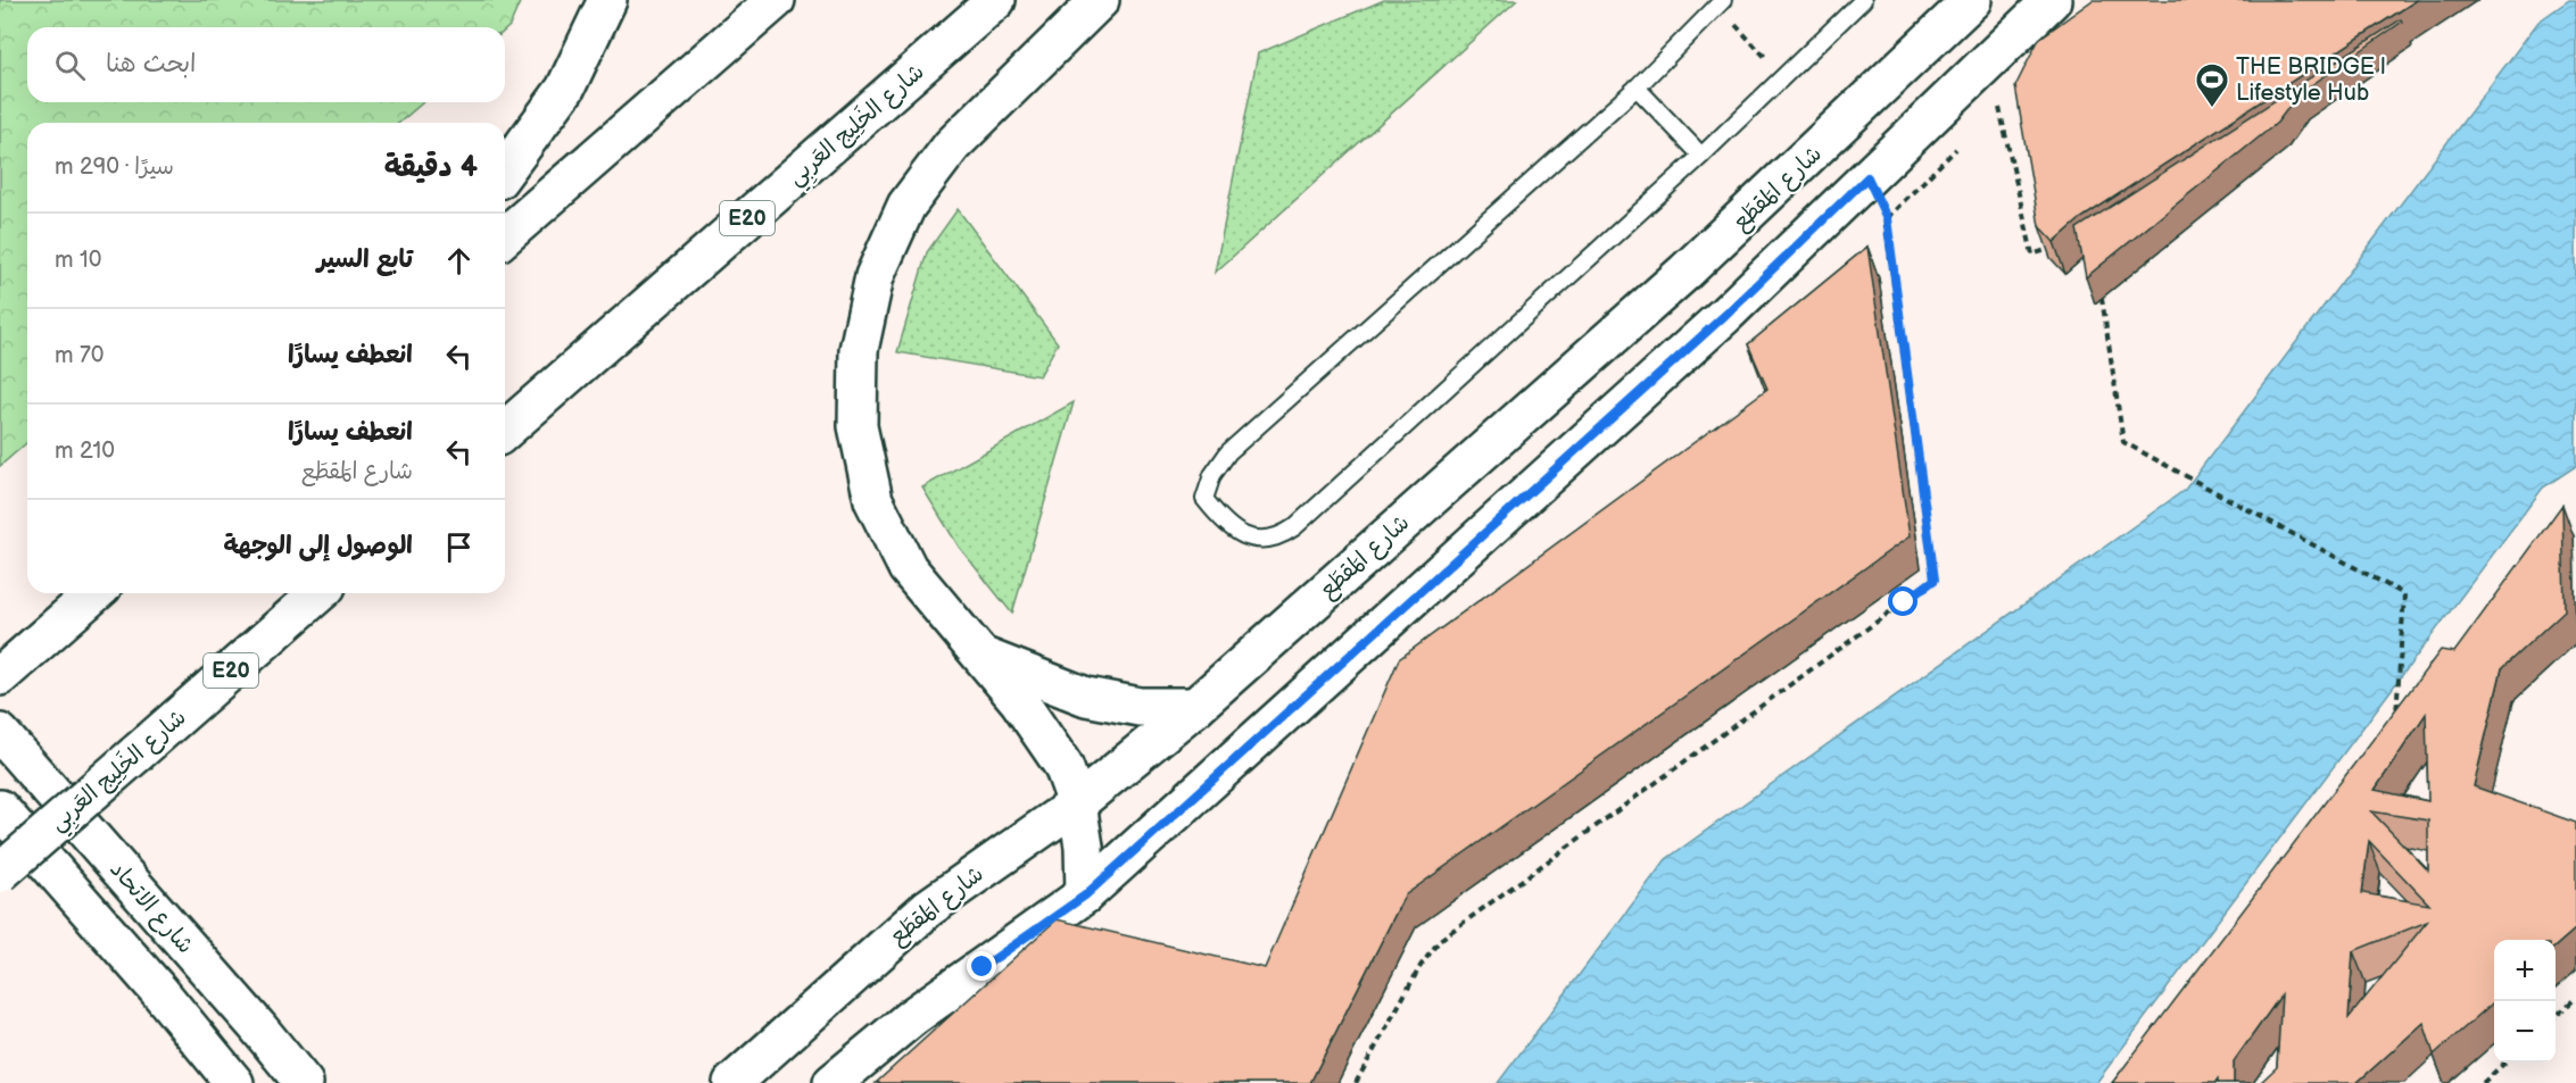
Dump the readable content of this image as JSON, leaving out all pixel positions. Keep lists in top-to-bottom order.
{
  "streets": {
    "main road": [
      "شارع الخَلِيج العَربِي",
      "شارع المَقطَع",
      "E20",
      "شارع الاتحاد"
    ]
  },
  "places": {
    "sports": ["THE BRIDGE | Lifestyle Hub"]
  },
  "page": {
    "search": "ابحث هنا",
    "heading": ["4 دقيقة", "سيرًا · 290 m"],
    "list": [
      ["تابع السير", "10 m"],
      ["انعطف يسارًا", "70 m"],
      ["انعطف يسارًا", "شارع المَقطَع", "210 m"],
      "الوصول إلى الوجهة"
    ],
    "map_buttons": ["+", "−"]
  }
}
